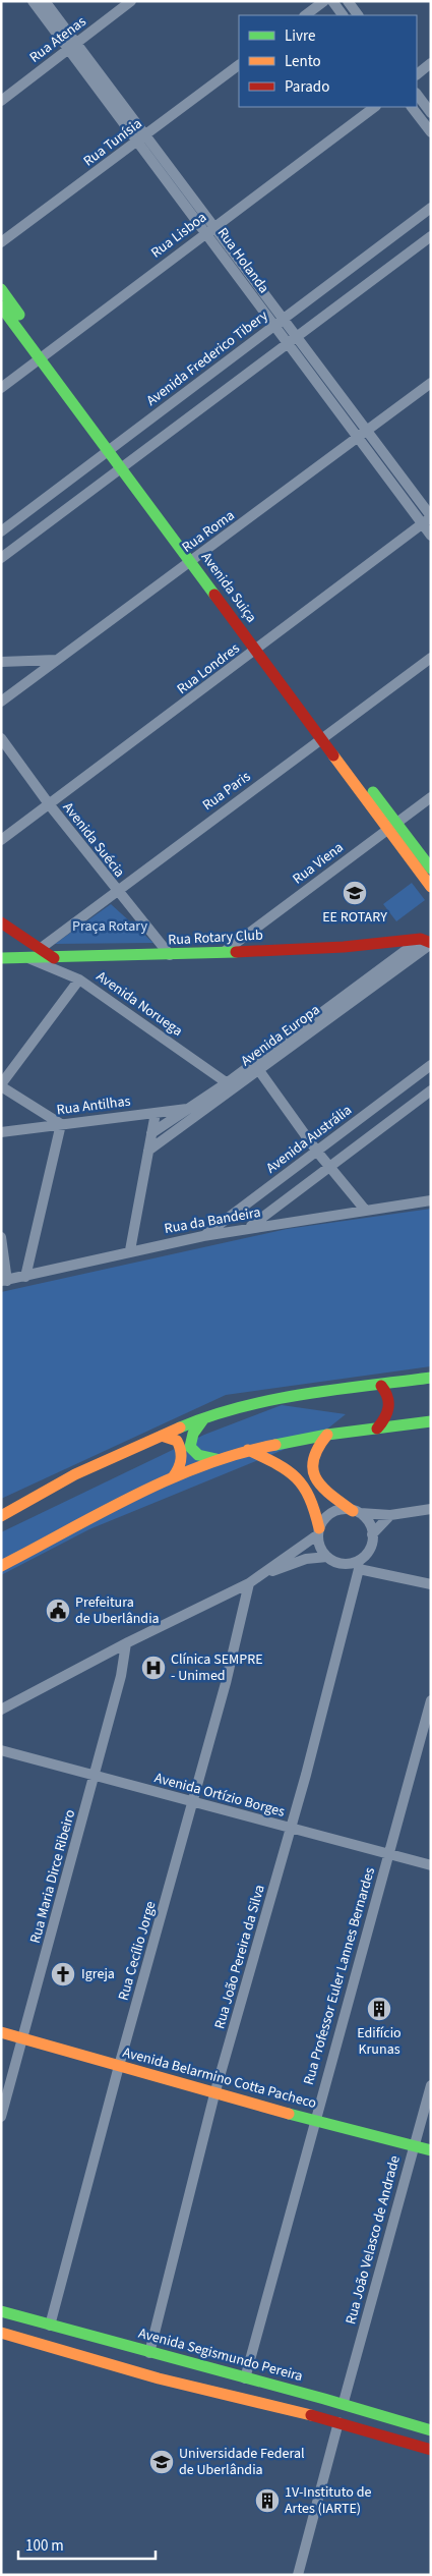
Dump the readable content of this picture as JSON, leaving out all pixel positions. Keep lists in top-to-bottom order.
{
  "streets": {
    "main road": [
      "Avenida Suiça",
      "Rua Rotary Club",
      "Avenida Europa",
      "Avenida Belarmino Cotta Pacheco",
      "Avenida Segismundo Pereira"
    ],
    "street": [
      "Rua Atenas",
      "Rua Tunísia",
      "Rua Lisboa",
      "Rua Holanda",
      "Avenida Frederico Tibery",
      "Rua Roma",
      "Rua Londres",
      "Rua Paris",
      "Avenida Suécia",
      "Rua Viena",
      "Avenida Noruega",
      "Rua Antilhas",
      "Avenida Austrália",
      "Rua da Bandeira",
      "Avenida Ortízio Borges",
      "Rua Maria Dirce Ribeiro",
      "Rua Cecílio Jorge",
      "Rua João Pereira da Silva",
      "Rua Professor Euler Lannes Bernardes",
      "Rua João Velasco de Andrade"
    ]
  },
  "crossings": [
    ["Rua Atenas", "Rua Holanda"],
    ["Rua Tunísia", "Rua Holanda"],
    ["Rua Lisboa", "Rua Holanda"],
    ["Rua Lisboa", "Avenida Suiça"],
    ["Rua Holanda", "Avenida Frederico Tibery"],
    ["Rua Holanda", "Rua Roma"],
    ["Rua Holanda", "Rua Londres"],
    ["Avenida Frederico Tibery", "Avenida Suiça"],
    ["Rua Roma", "Avenida Suiça"],
    ["Avenida Suiça", "Rua Londres"],
    ["Avenida Suiça", "Rua Paris"],
    ["Avenida Suiça", "Rua Viena"],
    ["Rua Londres", "Avenida Suécia"],
    ["Rua Paris", "Avenida Suécia"],
    ["Avenida Suécia", "Rua Rotary Club"],
    ["Rua Viena", "Rua Rotary Club"],
    ["Rua Rotary Club", "Avenida Noruega"],
    ["Rua Rotary Club", "Avenida Europa"],
    ["Avenida Noruega", "Avenida Europa"],
    ["Avenida Europa", "Rua Antilhas"],
    ["Avenida Austrália", "Rua da Bandeira"],
    ["Avenida Ortízio Borges", "Rua Maria Dirce Ribeiro"],
    ["Avenida Ortízio Borges", "Rua Cecílio Jorge"],
    ["Avenida Ortízio Borges", "Rua João Pereira da Silva"],
    ["Avenida Ortízio Borges", "Rua Professor Euler Lannes Bernardes"],
    ["Rua Maria Dirce Ribeiro", "Avenida Belarmino Cotta Pacheco"],
    ["Rua Cecílio Jorge", "Avenida Belarmino Cotta Pacheco"],
    ["Rua Cecílio Jorge", "Avenida Segismundo Pereira"],
    ["Rua João Pereira da Silva", "Avenida Belarmino Cotta Pacheco"],
    ["Rua João Pereira da Silva", "Avenida Segismundo Pereira"],
    ["Rua Professor Euler Lannes Bernardes", "Avenida Belarmino Cotta Pacheco"],
    ["Rua Professor Euler Lannes Bernardes", "Avenida Segismundo Pereira"],
    ["Avenida Belarmino Cotta Pacheco", "Rua João Velasco de Andrade"],
    ["Rua João Velasco de Andrade", "Avenida Segismundo Pereira"]
  ],
  "parks": ["Praça Rotary"],
  "places": {
    "school or university": ["EE ROTARY", "Universidade Federal de Uberlândia"],
    "public building": ["Prefeitura de Uberlândia"],
    "hospital": ["Clínica SEMPRE - Unimed"],
    "church": ["Igreja"],
    "building": ["Edifício Krunas", "1V-Instituto de Artes (IARTE)"]
  },
  "legend": ["Livre", "Lento", "Parado"],
  "scale_bar": "100 m"
}
